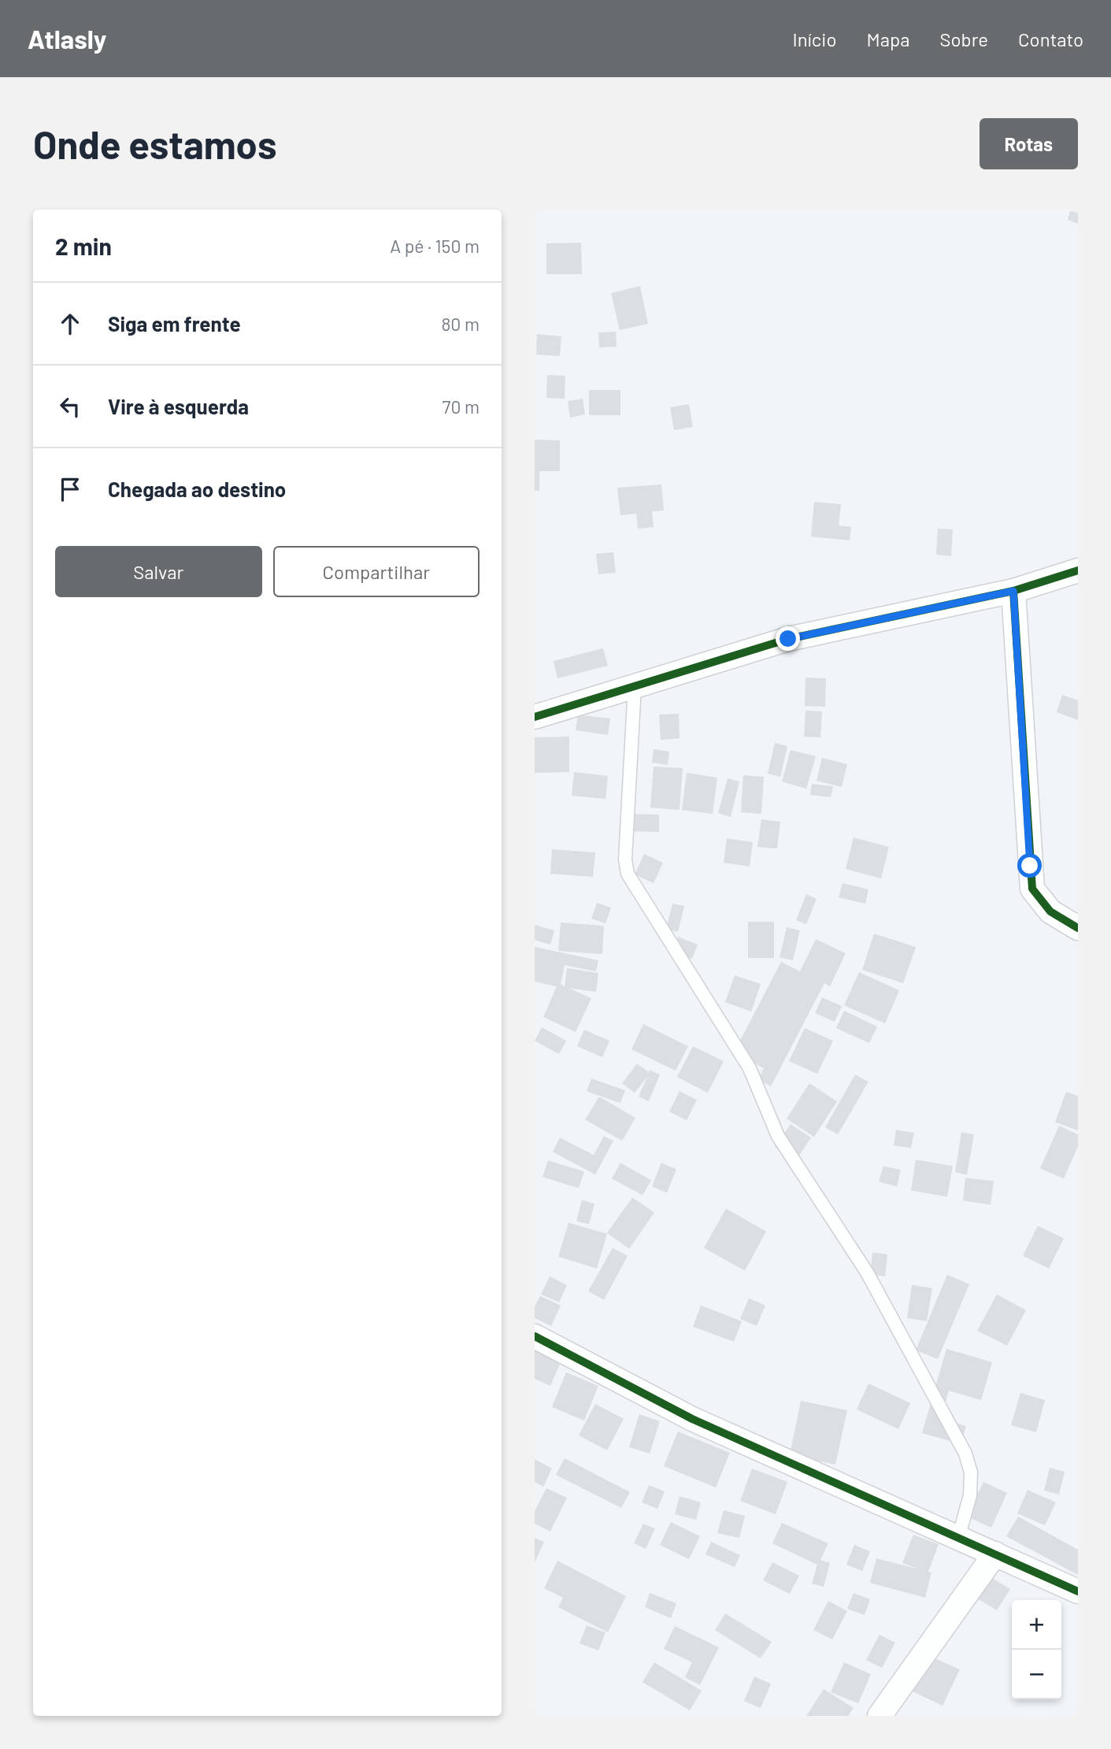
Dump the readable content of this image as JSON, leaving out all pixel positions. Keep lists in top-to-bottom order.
{
  "page": {
    "header": "Atlasly",
    "nav": [
      "Início",
      "Mapa",
      "Sobre",
      "Contato"
    ],
    "buttons": [
      "Rotas",
      ["Salvar", "Compartilhar"]
    ],
    "title": "Onde estamos",
    "heading": ["2 min", "A pé · 150 m"],
    "list": [
      ["Siga em frente", "80 m"],
      ["Vire à esquerda", "70 m"],
      "Chegada ao destino"
    ],
    "map_buttons": ["+", "−"]
  }
}
